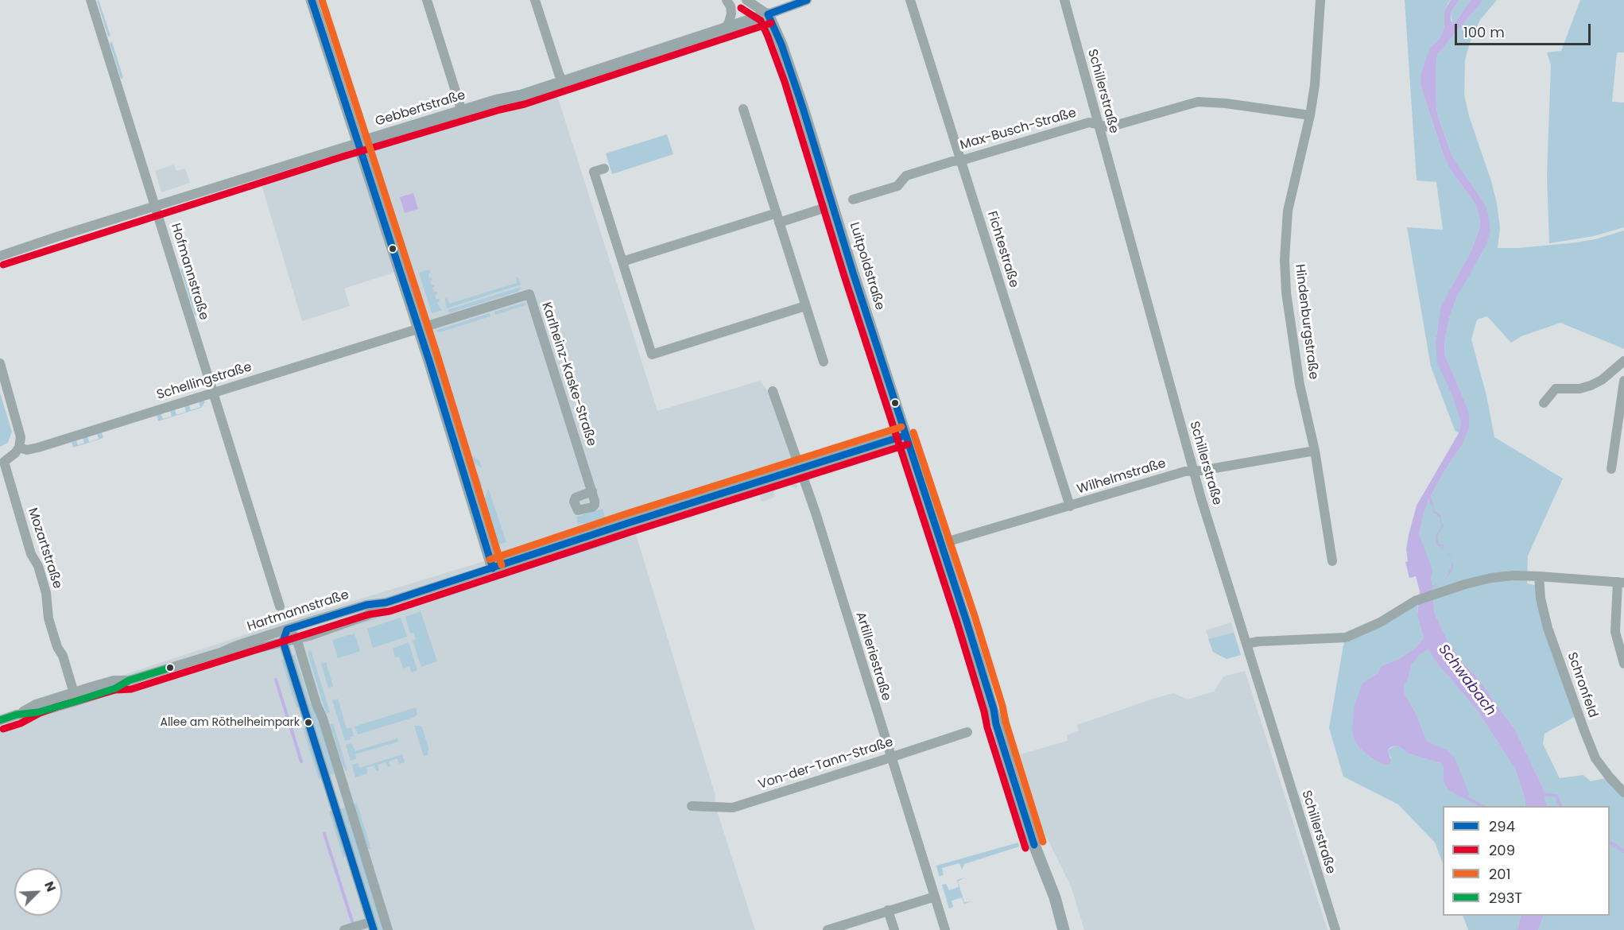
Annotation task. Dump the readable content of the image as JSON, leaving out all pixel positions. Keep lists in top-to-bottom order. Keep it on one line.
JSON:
{"streets":{"main road":["Gebbertstraße","Luitpoldstraße","Hartmannstraße"],"street":["Schillerstraße","Max-Busch-Straße","Fichtestraße","Hofmannstraße","Hindenburgstraße","Karlheinz-Kaske-Straße","Schellingstraße","Wilhelmstraße","Mozartstraße","Artilleriestraße","Schronfeld","Von-der-Tann-Straße"]},"crossings":[["Schillerstraße","Max-Busch-Straße"],["Schillerstraße","Wilhelmstraße"],["Gebbertstraße","Luitpoldstraße"],["Gebbertstraße","Hofmannstraße"],["Max-Busch-Straße","Fichtestraße"],["Max-Busch-Straße","Hindenburgstraße"],["Fichtestraße","Wilhelmstraße"],["Luitpoldstraße","Wilhelmstraße"],["Luitpoldstraße","Hartmannstraße"],["Hofmannstraße","Schellingstraße"],["Hindenburgstraße","Wilhelmstraße"],["Karlheinz-Kaske-Straße","Schellingstraße"],["Mozartstraße","Hartmannstraße"],["Hartmannstraße","Artilleriestraße"],["Artilleriestraße","Von-der-Tann-Straße"]],"water":["Schwabach"],"places":["Allee am Röthelheimpark"],"lines":["transit line 294","transit line 201","transit line 209","transit line 293T"],"legend":["294","209","201","293T"],"scale_bar":"100 m","north":"top right"}
